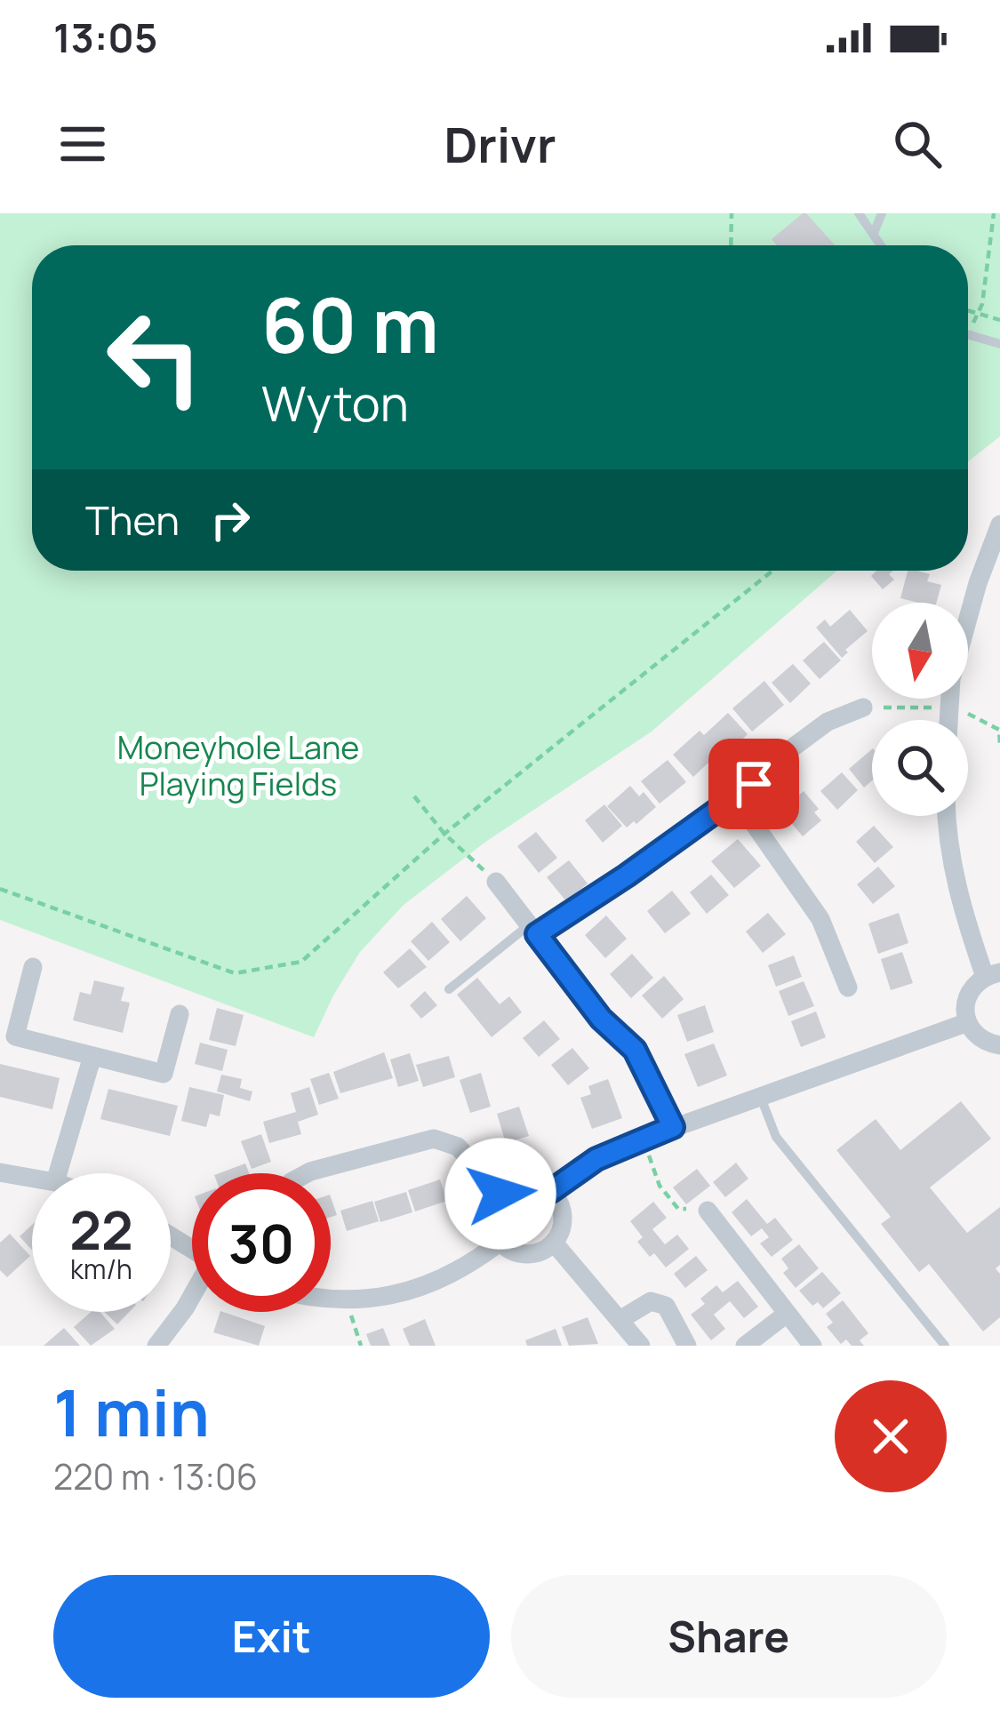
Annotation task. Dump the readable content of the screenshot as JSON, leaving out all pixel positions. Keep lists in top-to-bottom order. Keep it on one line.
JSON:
{"parks":["Moneyhole Lane Playing Fields"],"north":"bottom","page":{"status":"13:05","header":"Drivr","turn":["60 m","Wyton"],"then":"Then","speed":"22 km/h","limit":"30","heading":["1 min","220 m · 13:06"],"buttons":["Exit","Share"]}}
